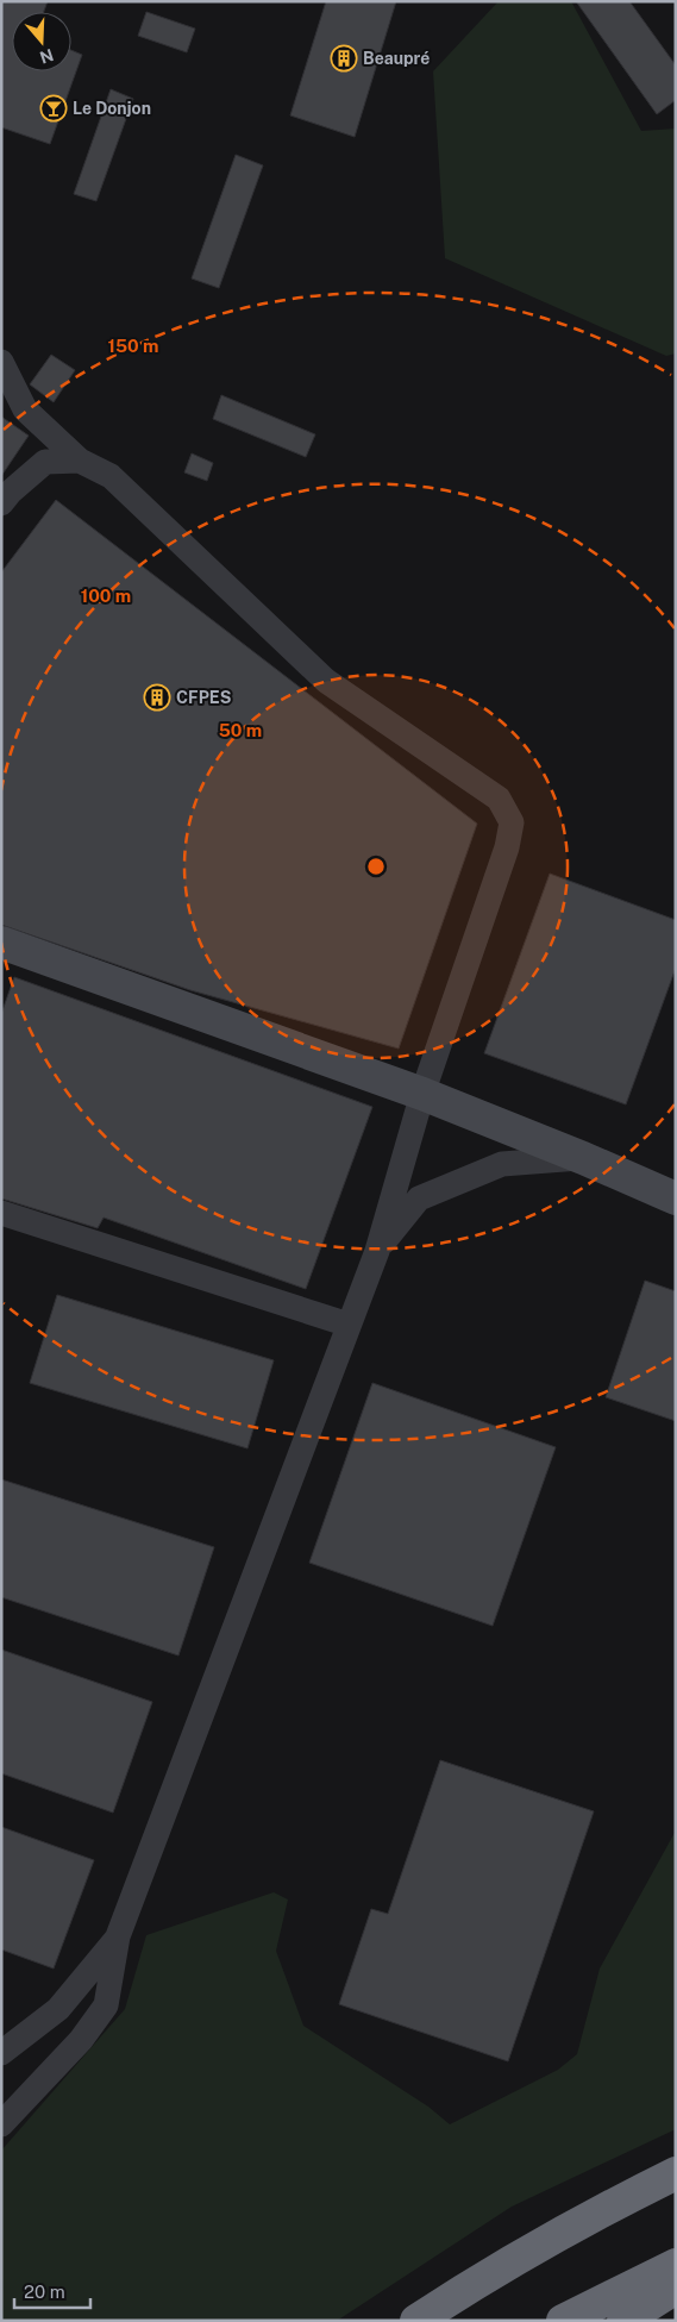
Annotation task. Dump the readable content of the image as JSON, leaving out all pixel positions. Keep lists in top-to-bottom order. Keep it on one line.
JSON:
{"places":{"building":["Beaupré","CFPES"],"bar":["Le Donjon"]},"scale_bar":"20 m","north":"bottom","rings":["150 m","100 m","50 m"]}
